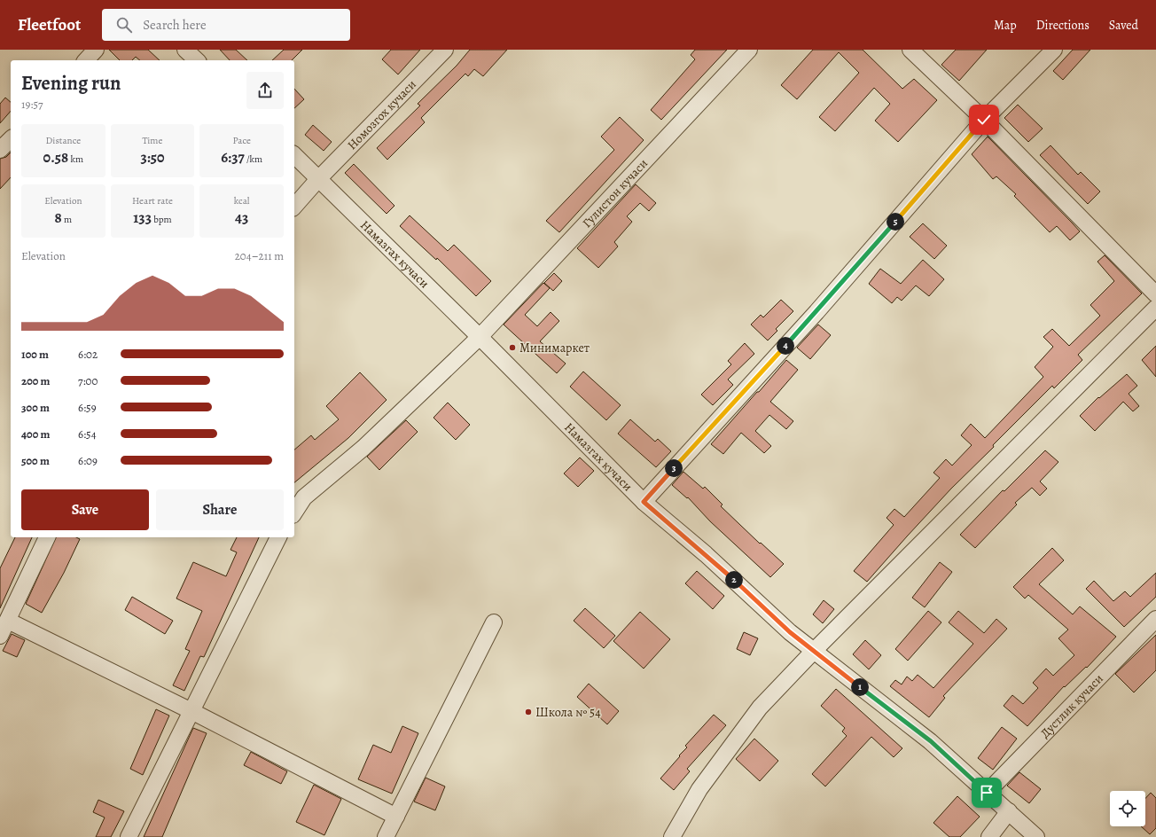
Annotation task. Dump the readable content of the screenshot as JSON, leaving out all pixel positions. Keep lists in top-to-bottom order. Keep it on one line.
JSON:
{"streets":{"street":["Номозгох кучаси","Гулистон кучаси","Намазгах кучаси","Дустлик кучаси"]},"crossings":[["Номозгох кучаси","Намазгах кучаси"],["Гулистон кучаси","Намазгах кучаси"],["Намазгах кучаси","Дустлик кучаси"]],"places":["Минимаркет","Школа № 54"],"page":{"header":"Fleetfoot","search":"Search here","nav":["Map","Directions","Saved"],"heading":["Evening run","19:57"],"stats":[["Distance","0.58 km"],["Time","3:50"],["Pace","6:37 /km"],["Elevation","8 m"],["Heart rate","133 bpm"],["kcal","43"]],"pins":["5","4","3","2","1"],"chart":["Elevation","204–211 m"],"list":[{"name":"100 m","note":"6:02"},{"name":"200 m","note":"7:00"},{"name":"300 m","note":"6:59"},{"name":"400 m","note":"6:54"},{"name":"500 m","note":"6:09"}],"buttons":["Save","Share"]}}
